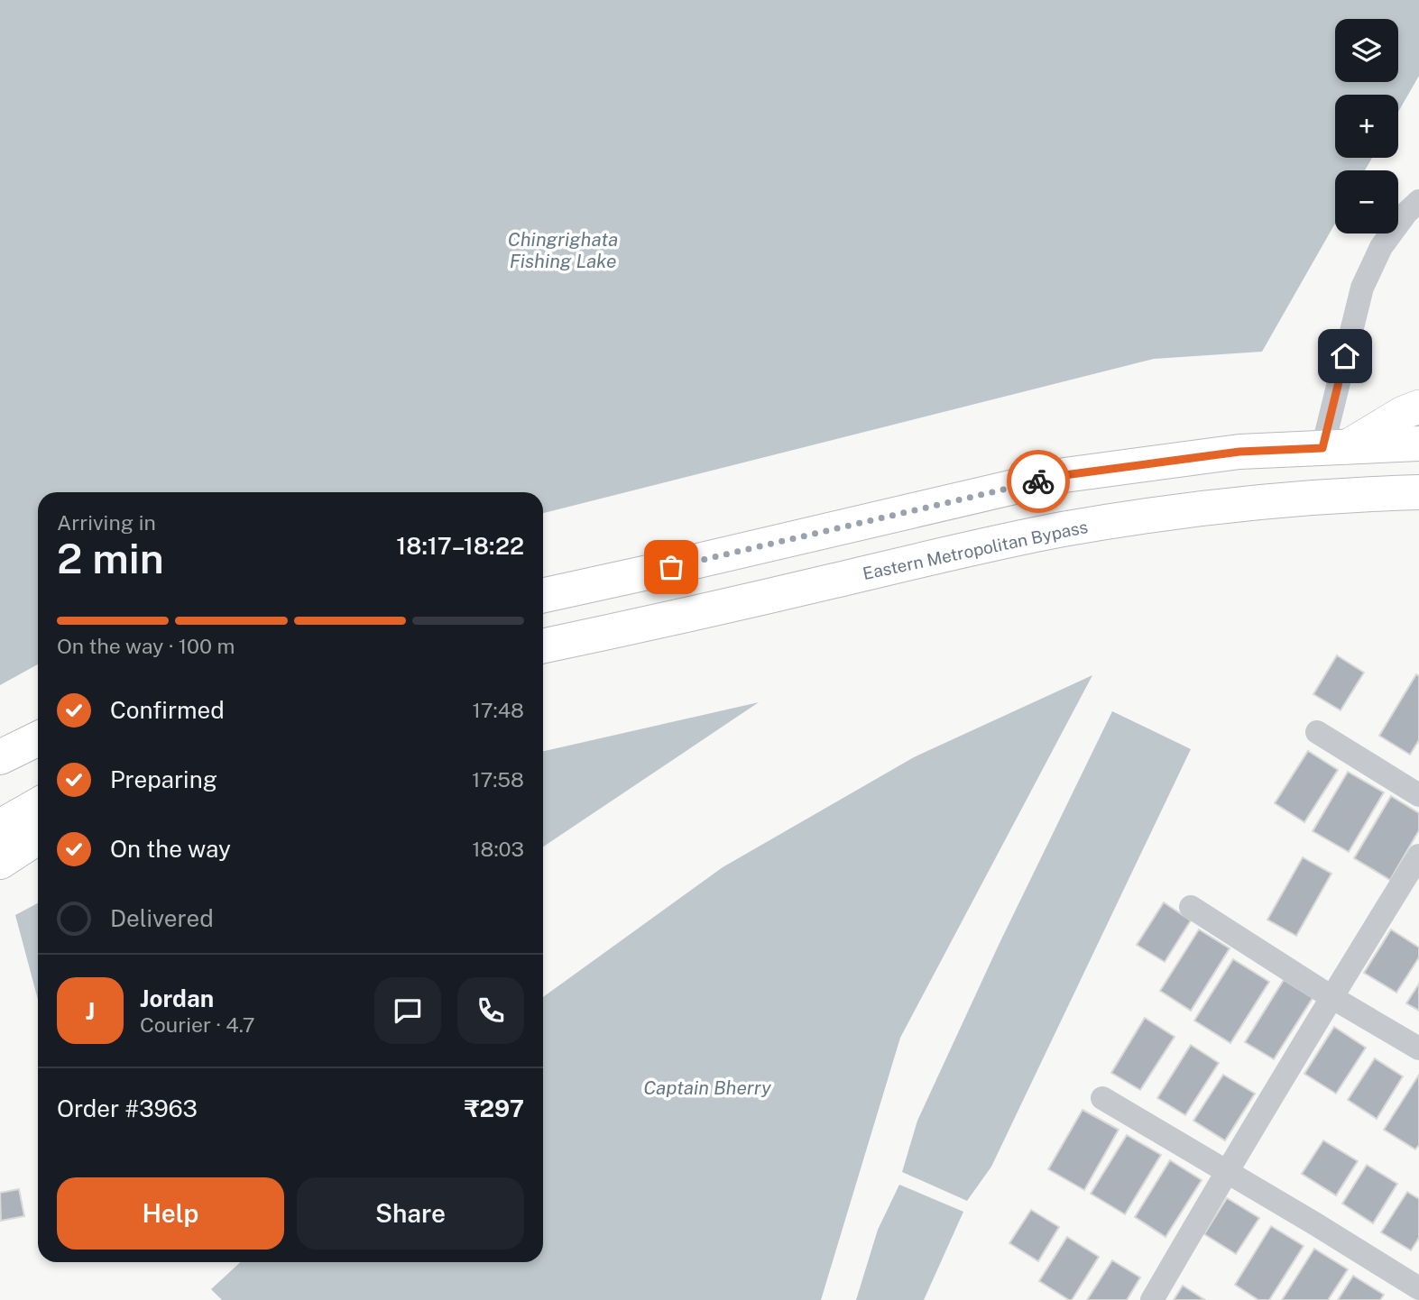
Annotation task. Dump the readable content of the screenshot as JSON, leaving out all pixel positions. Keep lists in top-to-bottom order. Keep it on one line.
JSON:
{"streets":{"main road":["Eastern Metropolitan Bypass"]},"water":["Chingrighata Fishing Lake","Captain Bherry"],"page":{"map_buttons":["+","−"],"heading":["2 min","Arriving in","18:17–18:22"],"panel":["Jordan","Courier · 4.7","Order #3963","₹297"],"bar":"On the way · 100 m","list":[["Confirmed","17:48"],["Preparing","17:58"],["On the way","18:03"],"Delivered"],"round":"J","buttons":["Help","Share"]}}
